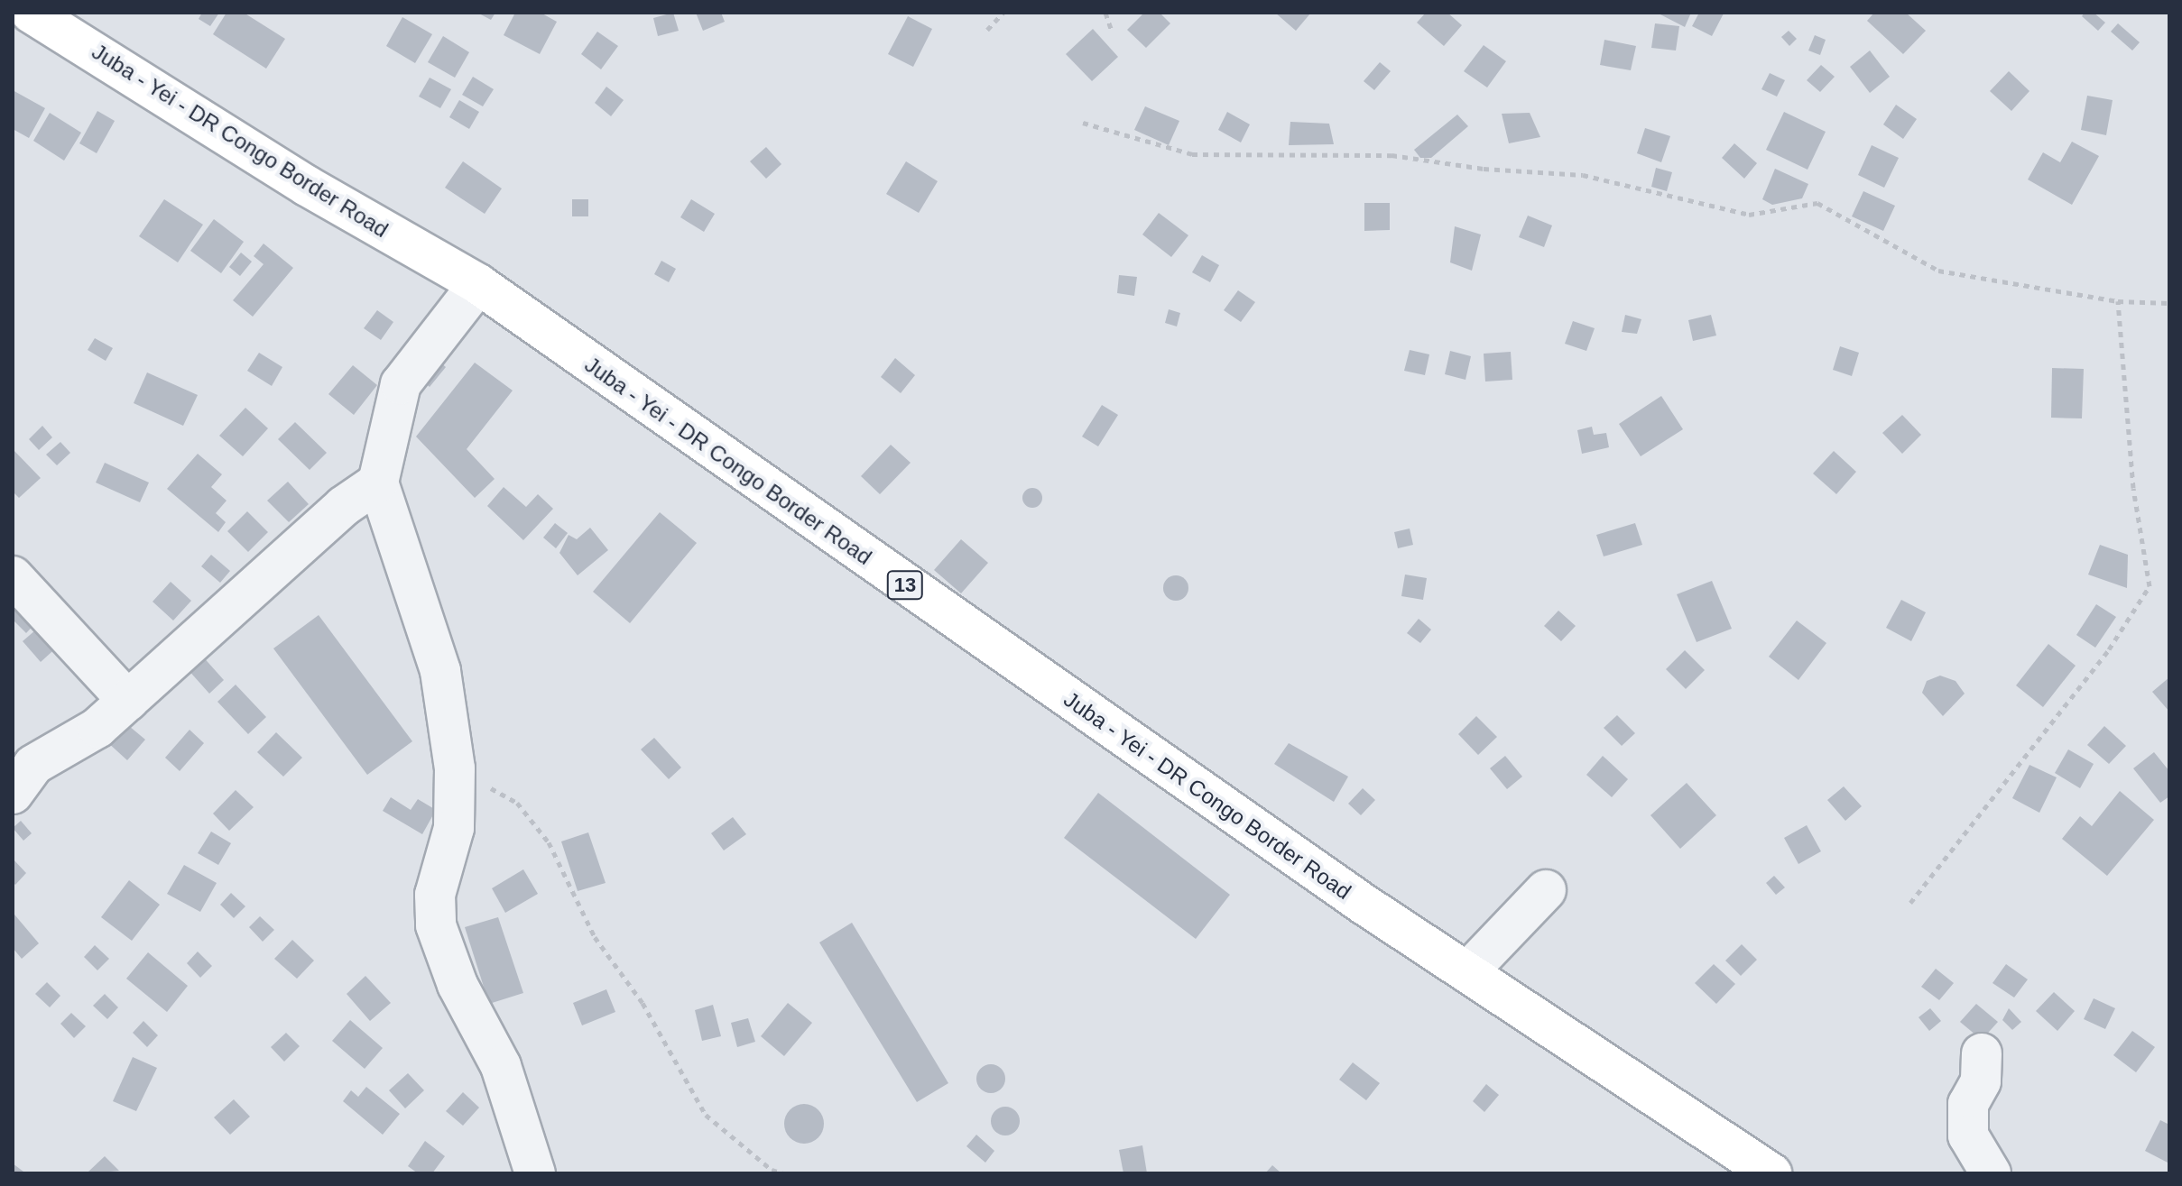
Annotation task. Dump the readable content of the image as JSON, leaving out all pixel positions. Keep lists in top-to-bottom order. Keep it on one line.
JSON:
{"streets":{"main road":["Juba - Yei - DR Congo Border Road","13"]}}
